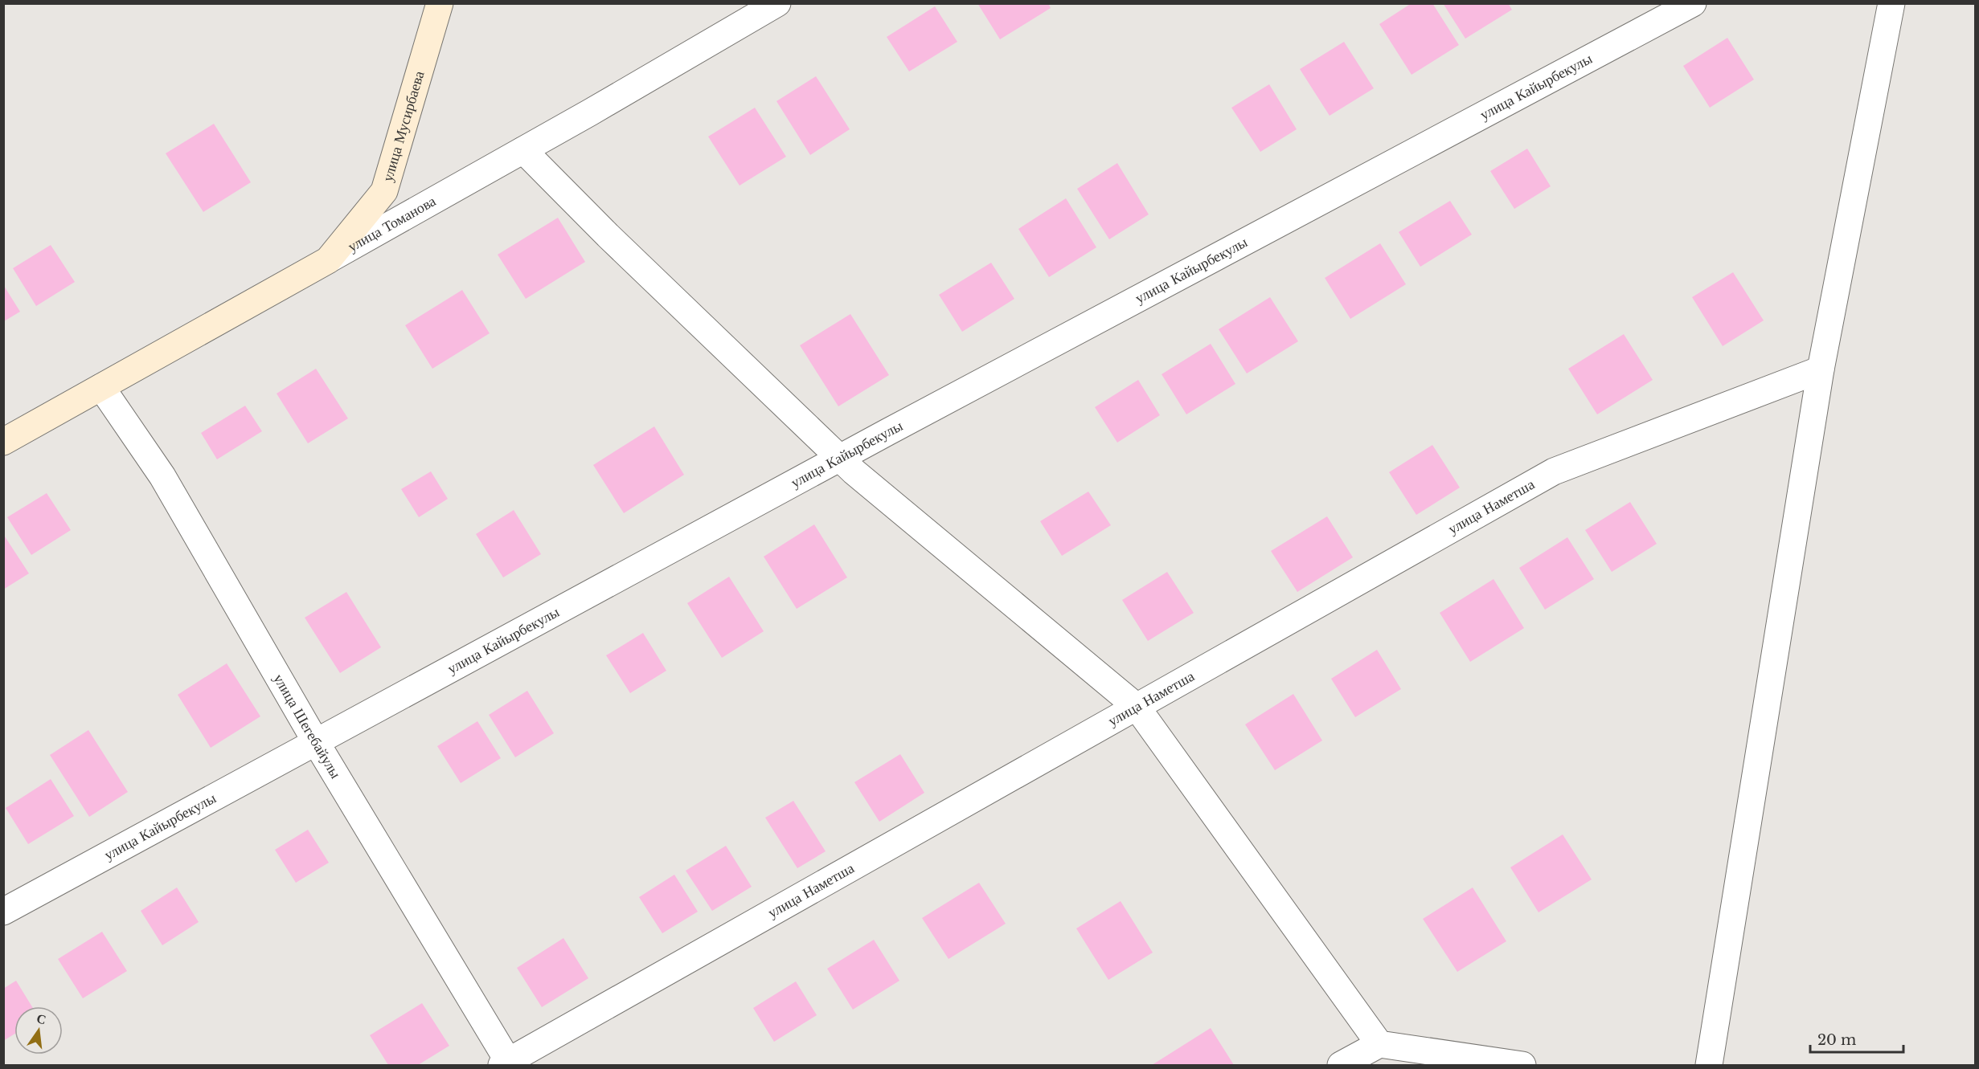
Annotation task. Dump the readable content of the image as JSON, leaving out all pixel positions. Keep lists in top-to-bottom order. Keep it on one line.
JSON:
{"streets":{"street":["улица Кайырбекулы","улица Мусирбаева","улица Томанова","улица Наметша","улица Шегебайулы"]},"crossings":[["улица Кайырбекулы","улица Шегебайулы"],["улица Мусирбаева","улица Томанова"],["улица Томанова","улица Шегебайулы"],["улица Наметша","улица Шегебайулы"]],"scale_bar":"20 m","north":"top"}
